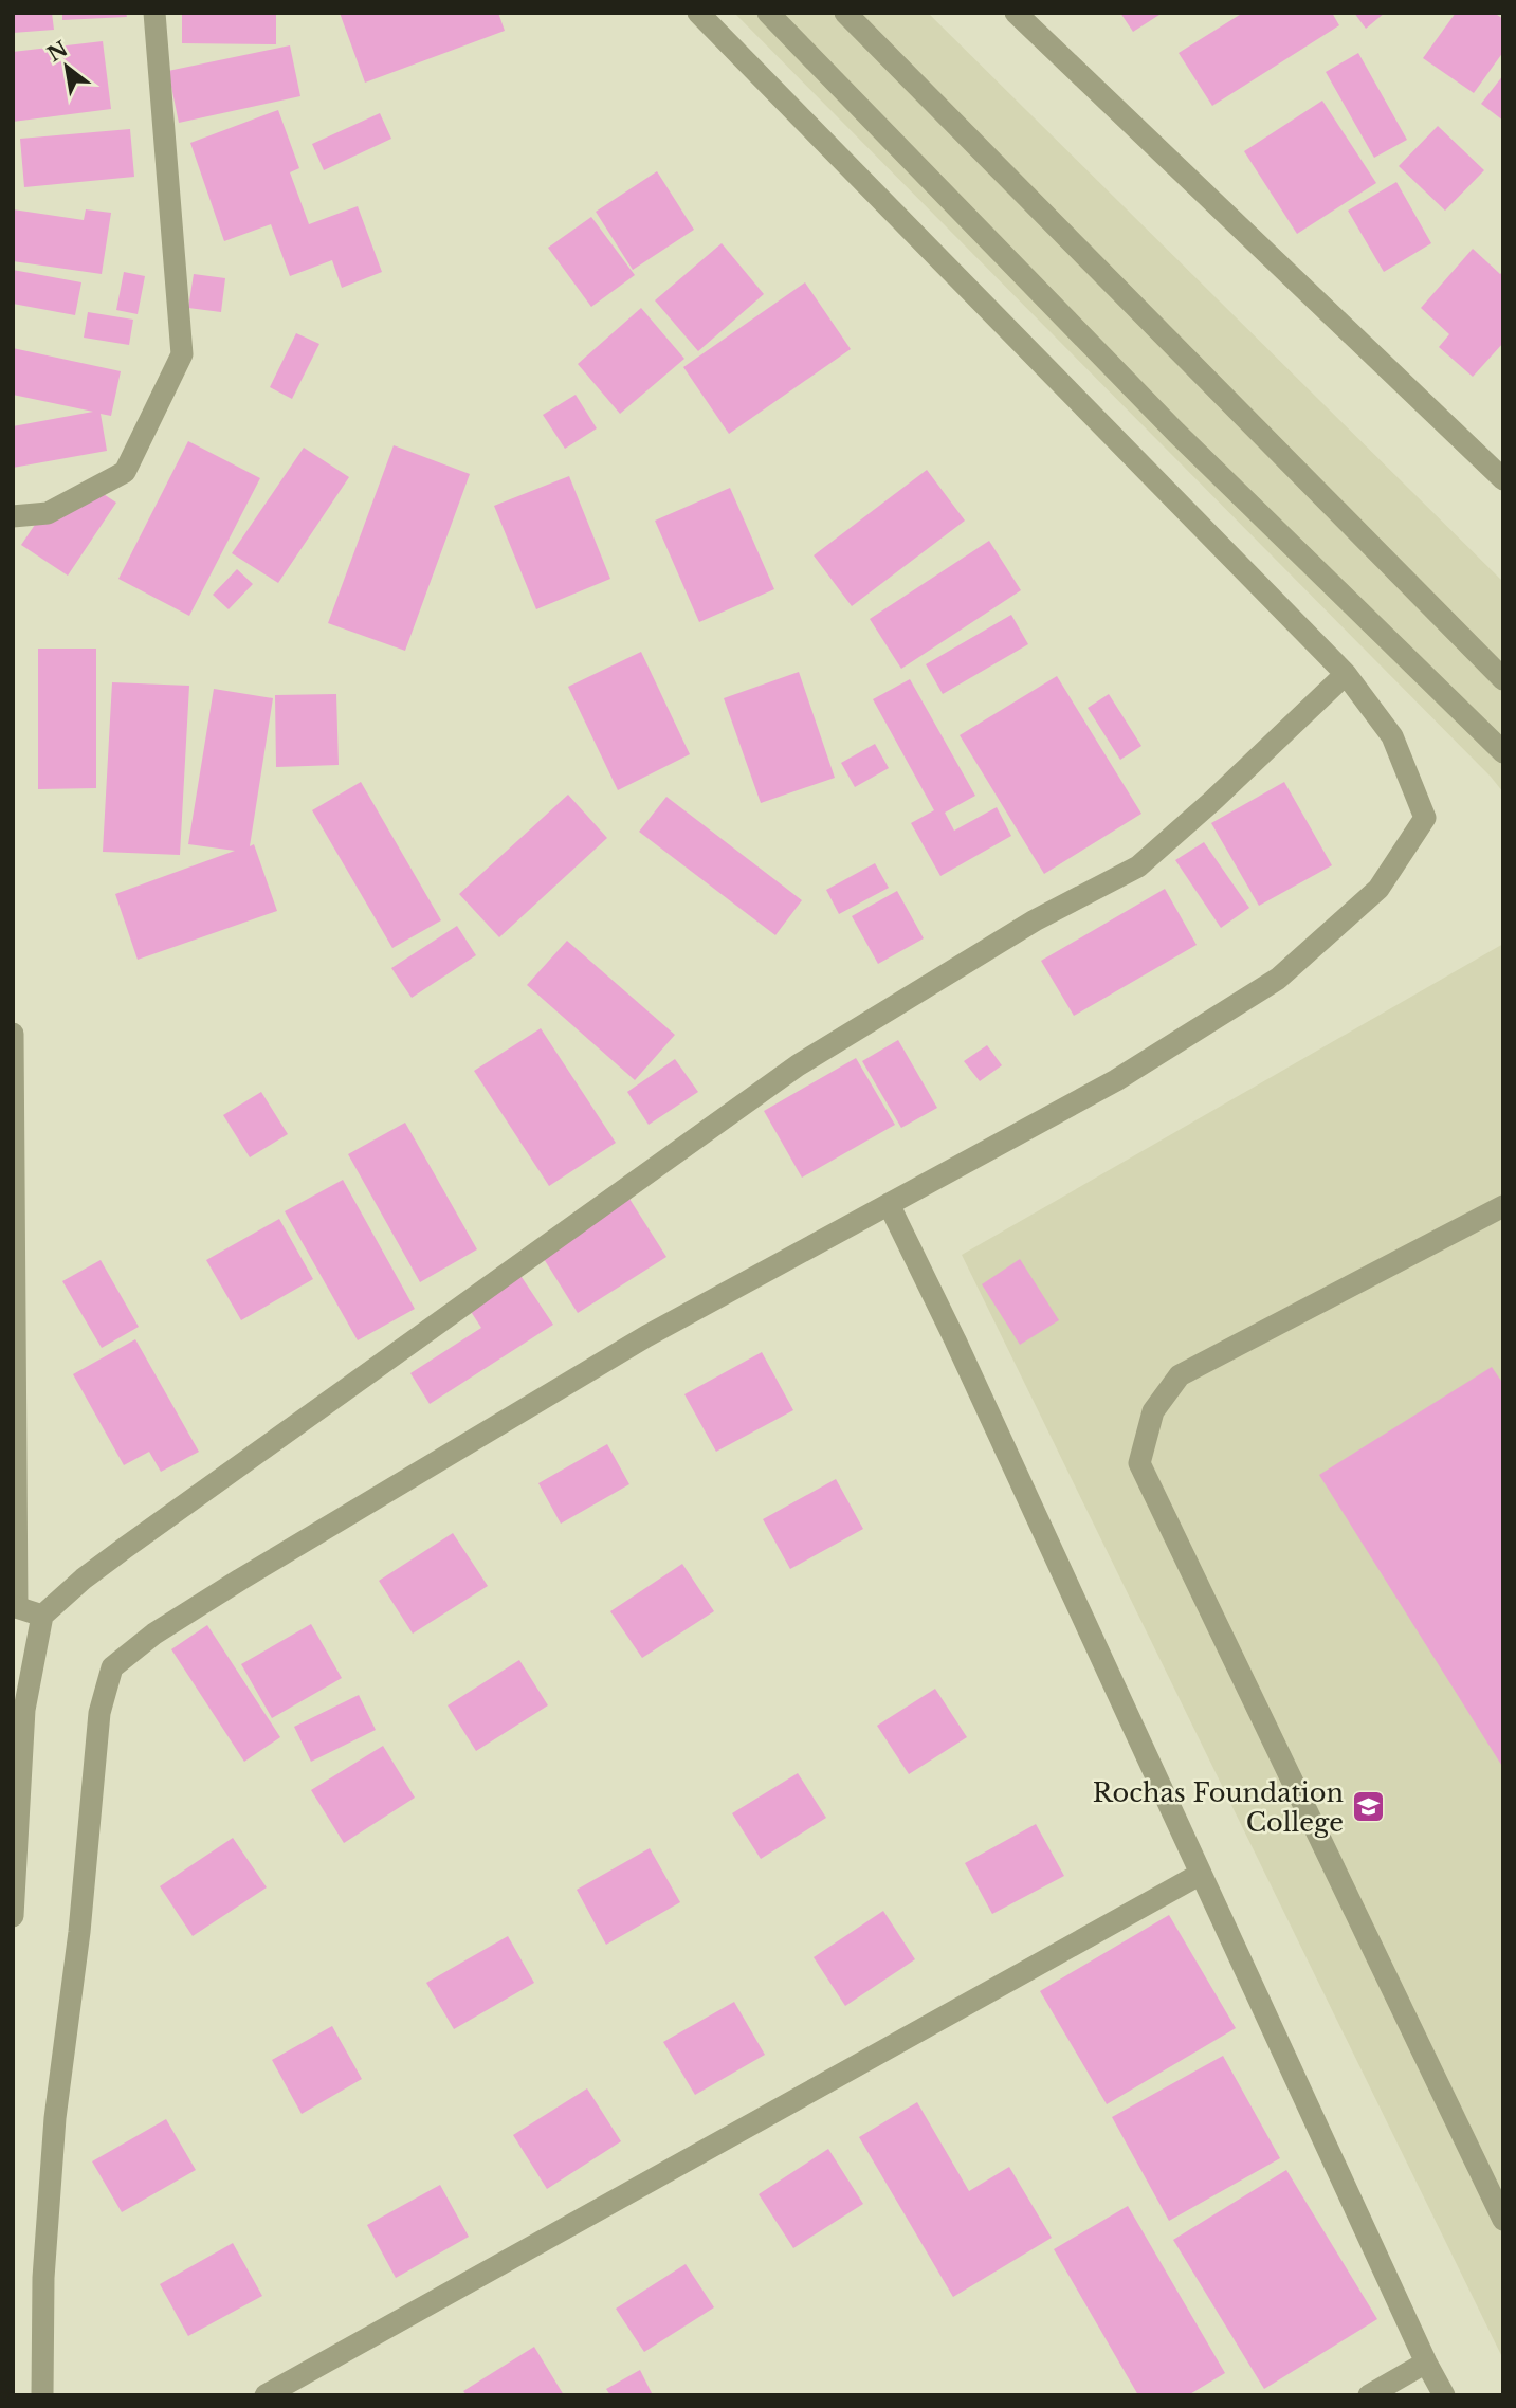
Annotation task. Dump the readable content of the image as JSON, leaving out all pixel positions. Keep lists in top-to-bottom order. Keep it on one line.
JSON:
{"places":{"school or university":["Rochas Foundation College"]},"north":"top left"}
